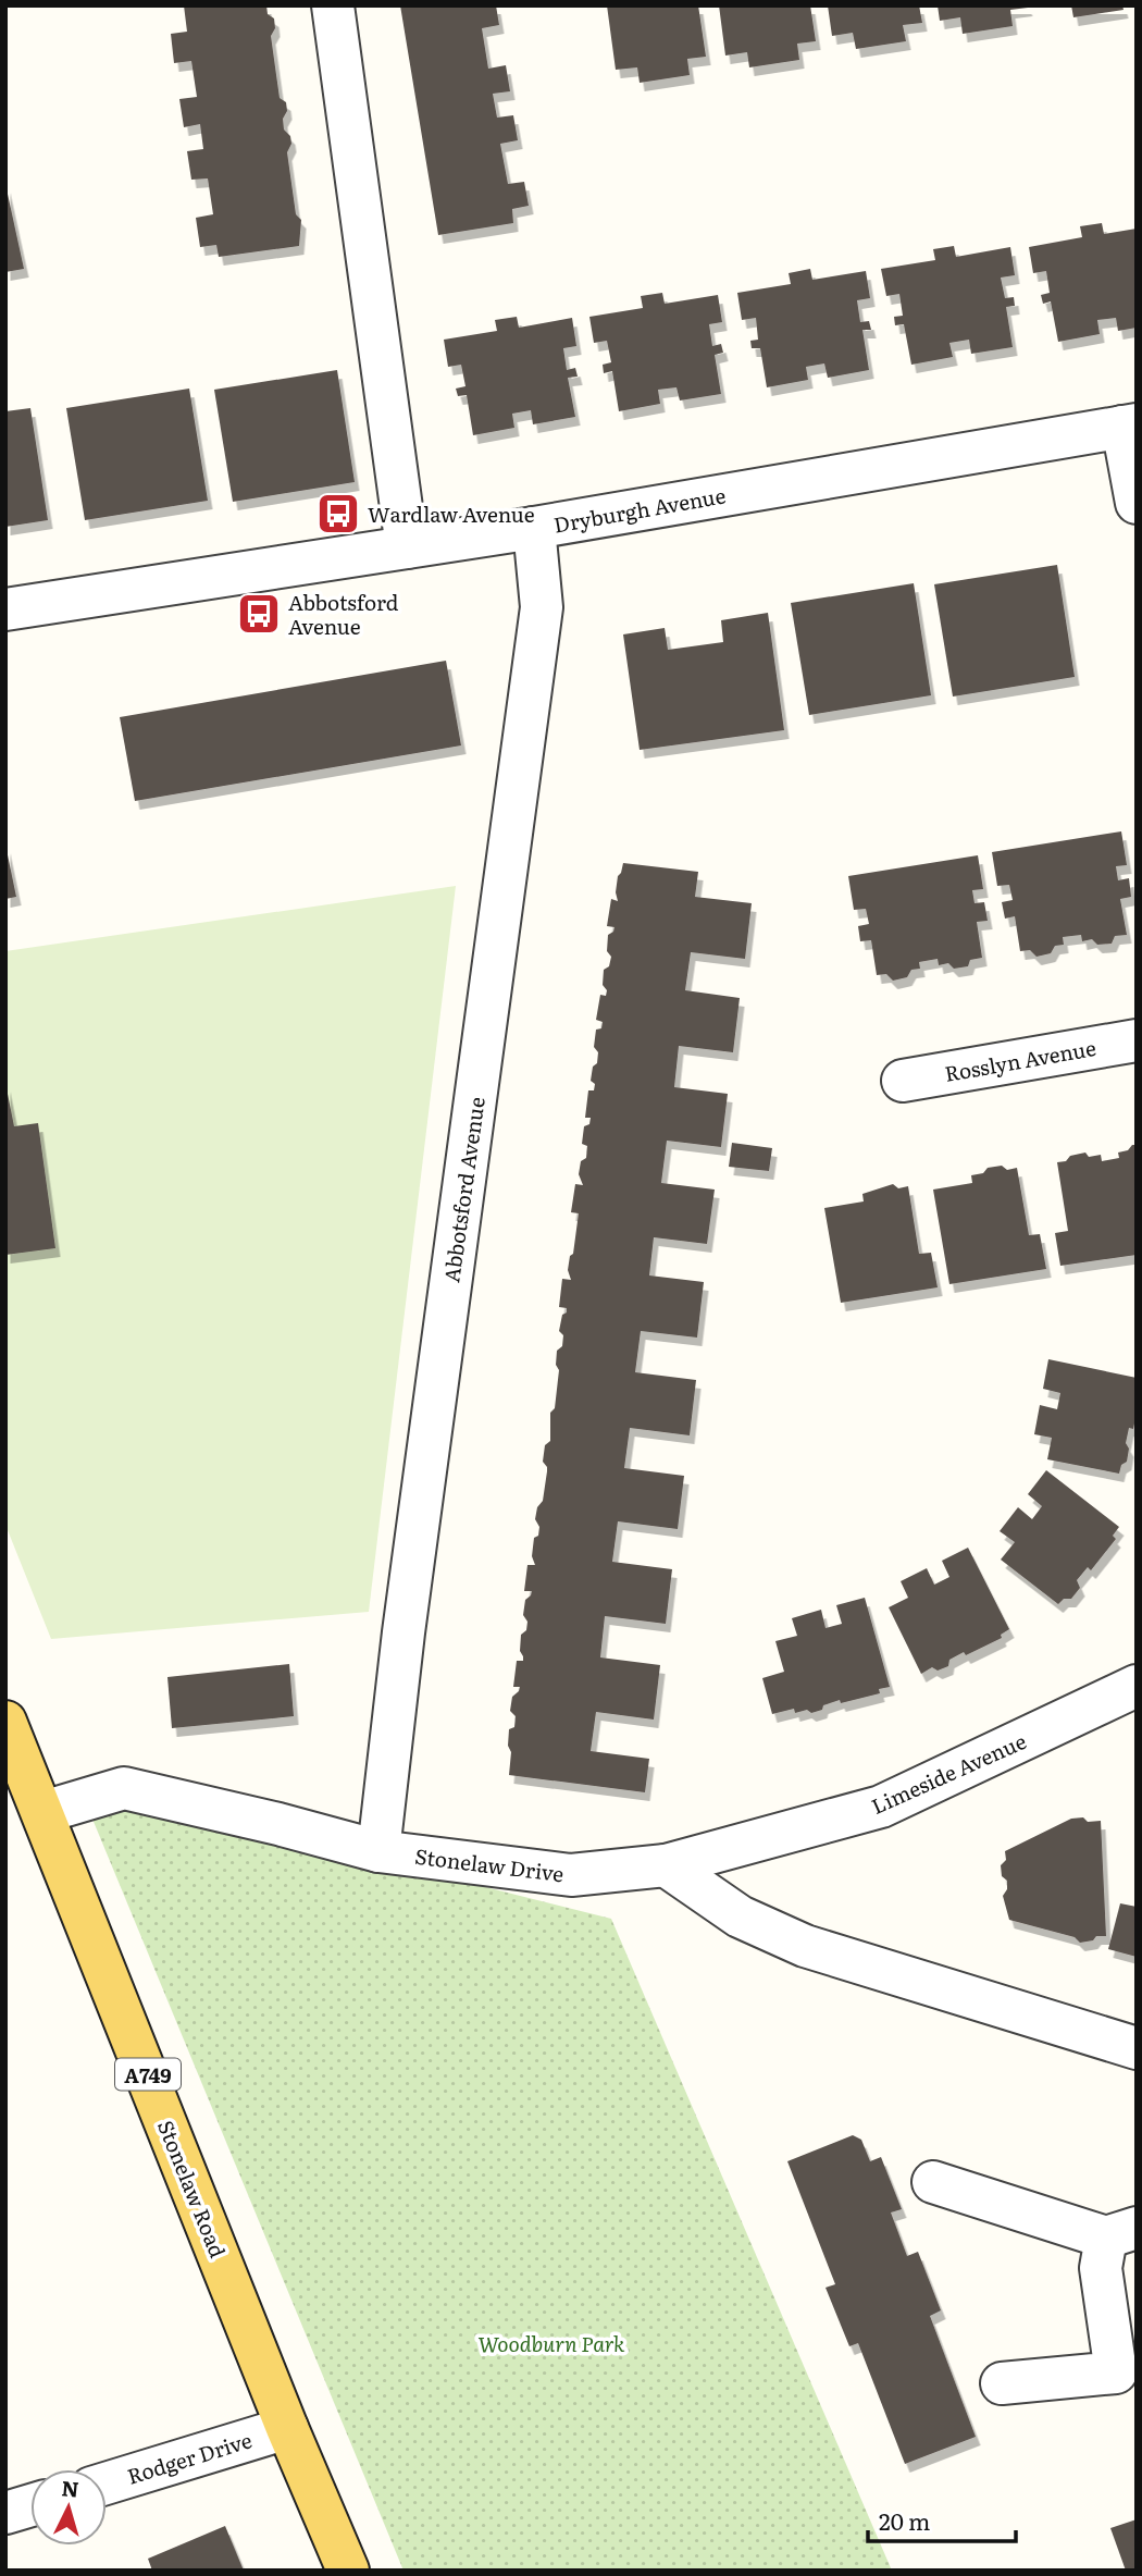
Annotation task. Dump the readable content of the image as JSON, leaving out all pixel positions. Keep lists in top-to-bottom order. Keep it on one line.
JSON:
{"streets":{"main road":["A749","Stonelaw Road"],"street":["Dryburgh Avenue","Rosslyn Avenue","Abbotsford Avenue","Limeside Avenue","Stonelaw Drive","Rodger Drive"]},"crossings":[["Dryburgh Avenue","Abbotsford Avenue"],["Abbotsford Avenue","Stonelaw Drive"],["Limeside Avenue","Stonelaw Drive"],["Stonelaw Drive","Stonelaw Road"],["Stonelaw Road","Rodger Drive"]],"parks":["Woodburn Park"],"places":{"bus stop":["Wardlaw Avenue","Abbotsford Avenue"]},"scale_bar":"20 m","north":"top"}
